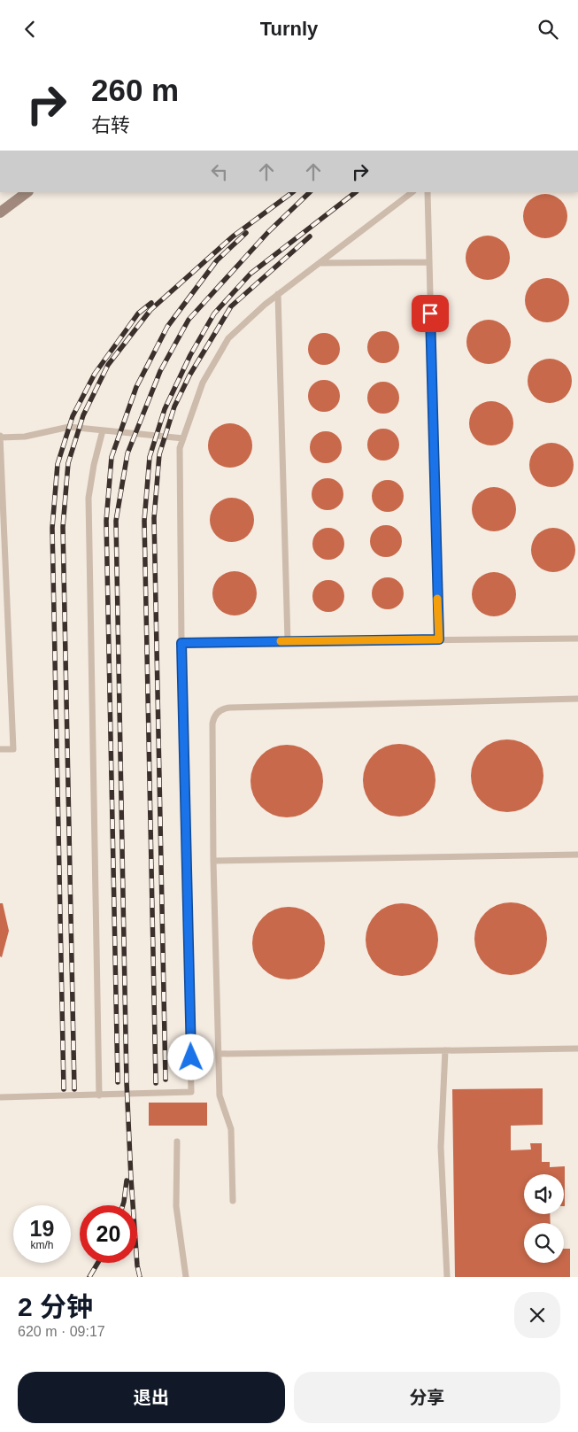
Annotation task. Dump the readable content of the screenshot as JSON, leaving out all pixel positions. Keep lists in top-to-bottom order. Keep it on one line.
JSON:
{"page":{"header":"Turnly","turn":["260 m","右转"],"speed":"19 km/h","limit":"20","heading":["2 分钟","620 m · 09:17"],"buttons":["退出","分享"]}}
